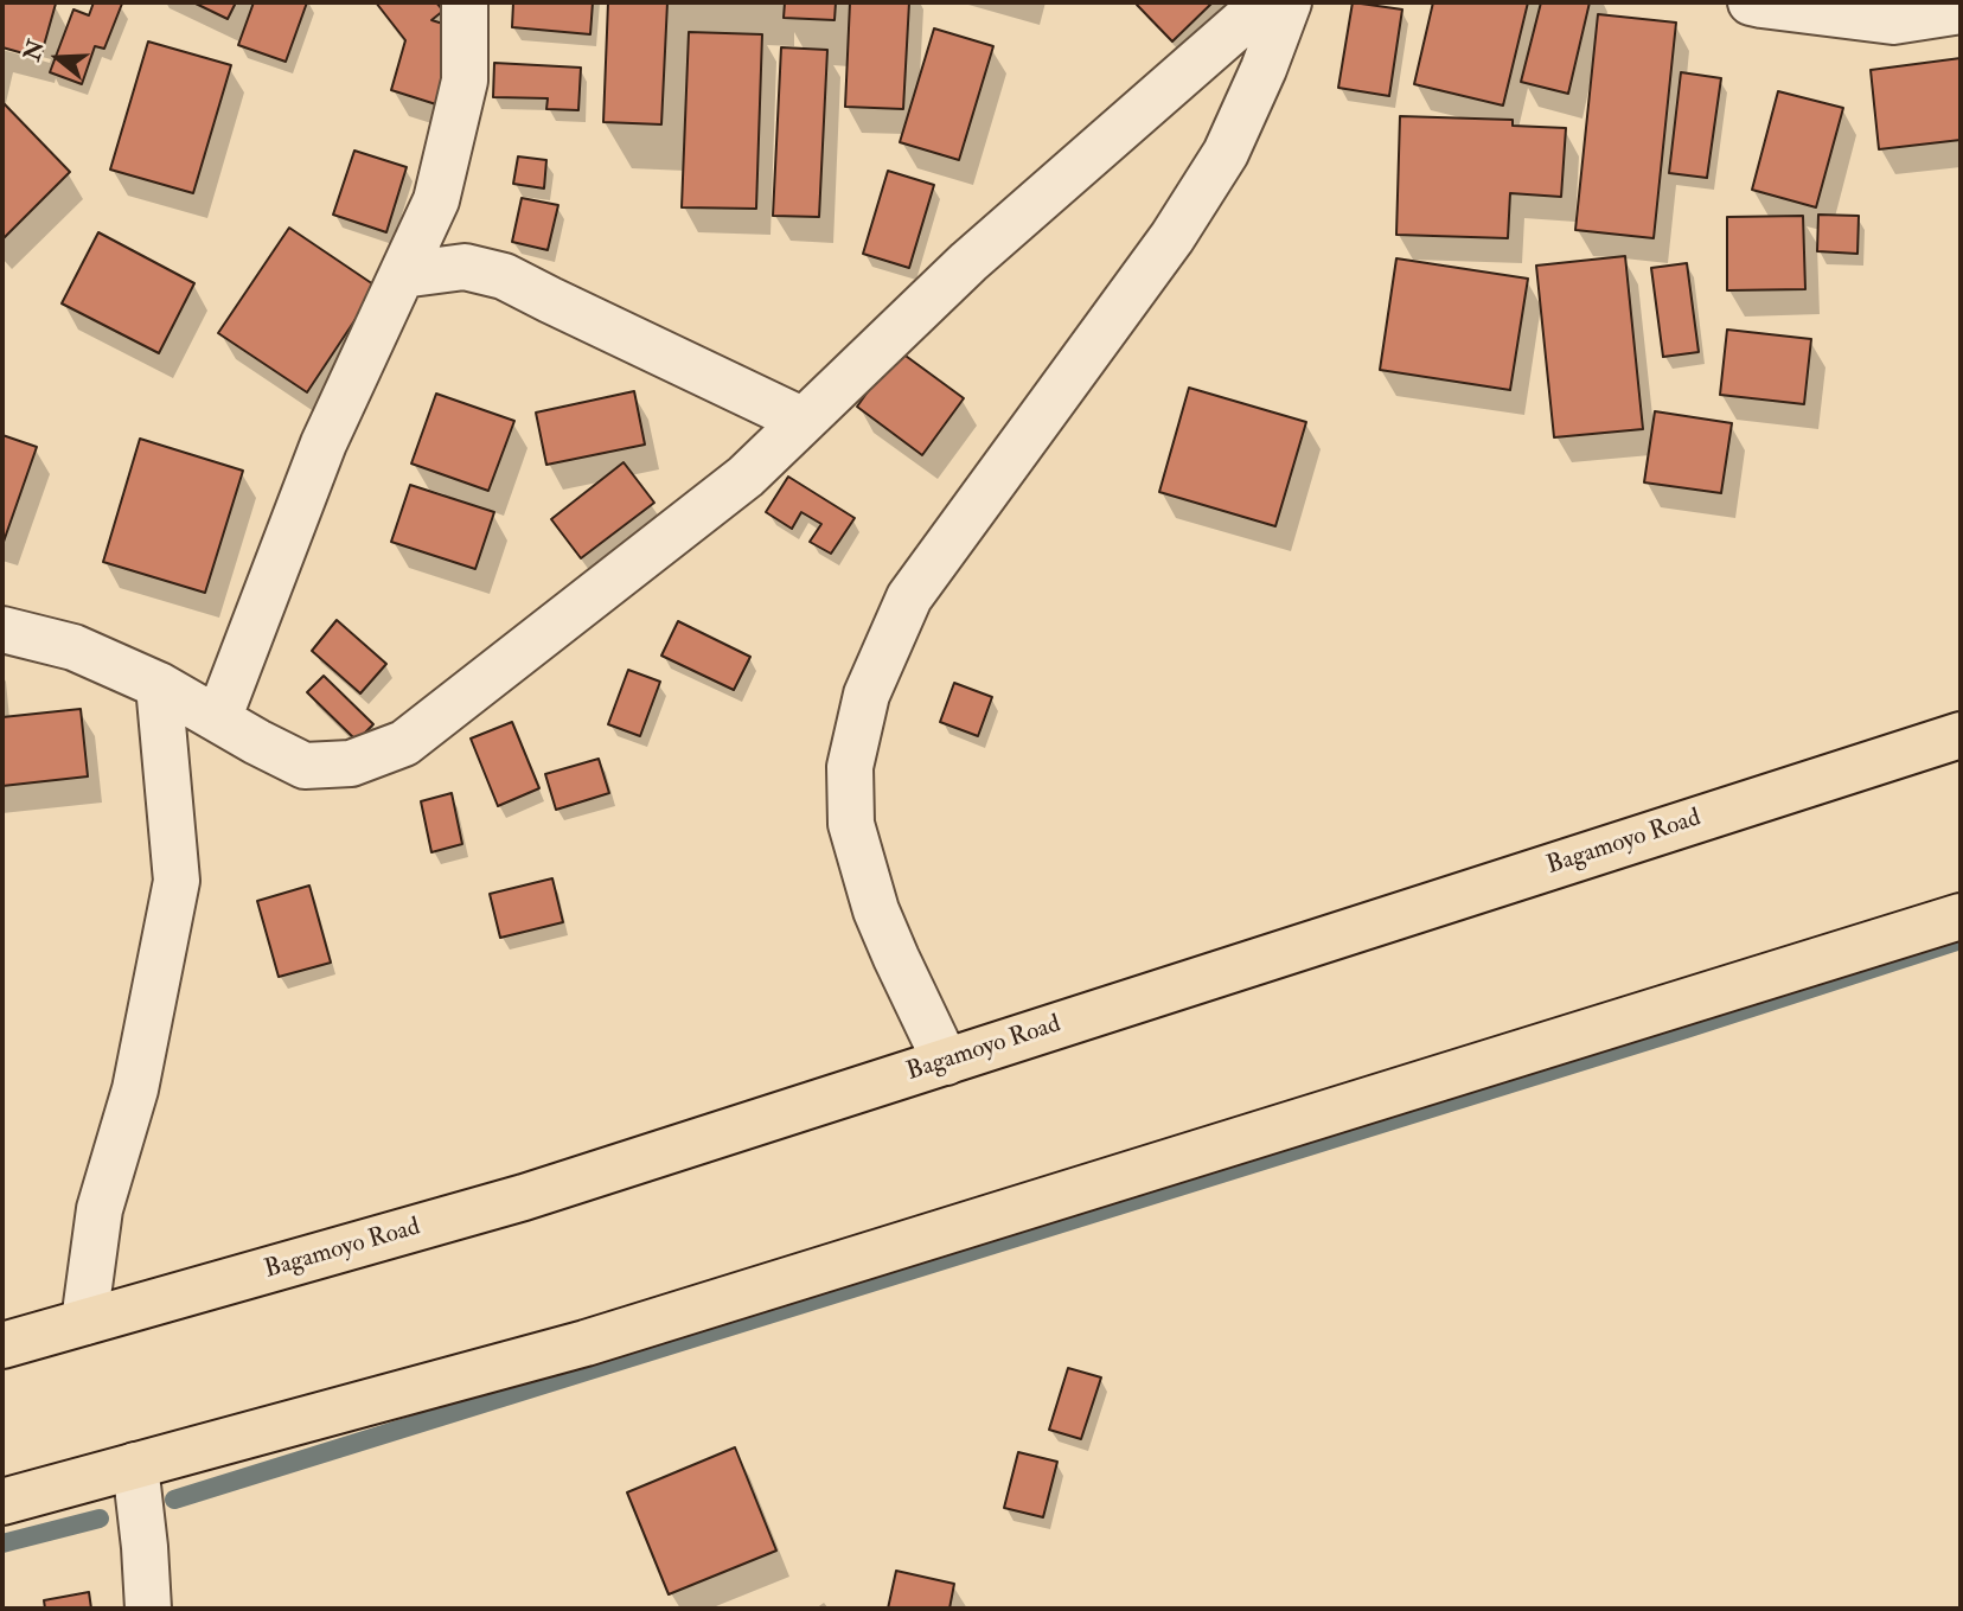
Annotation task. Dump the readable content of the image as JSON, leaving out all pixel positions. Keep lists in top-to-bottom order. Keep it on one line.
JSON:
{"streets":{"highway":["Bagamoyo Road"]},"north":"left"}
